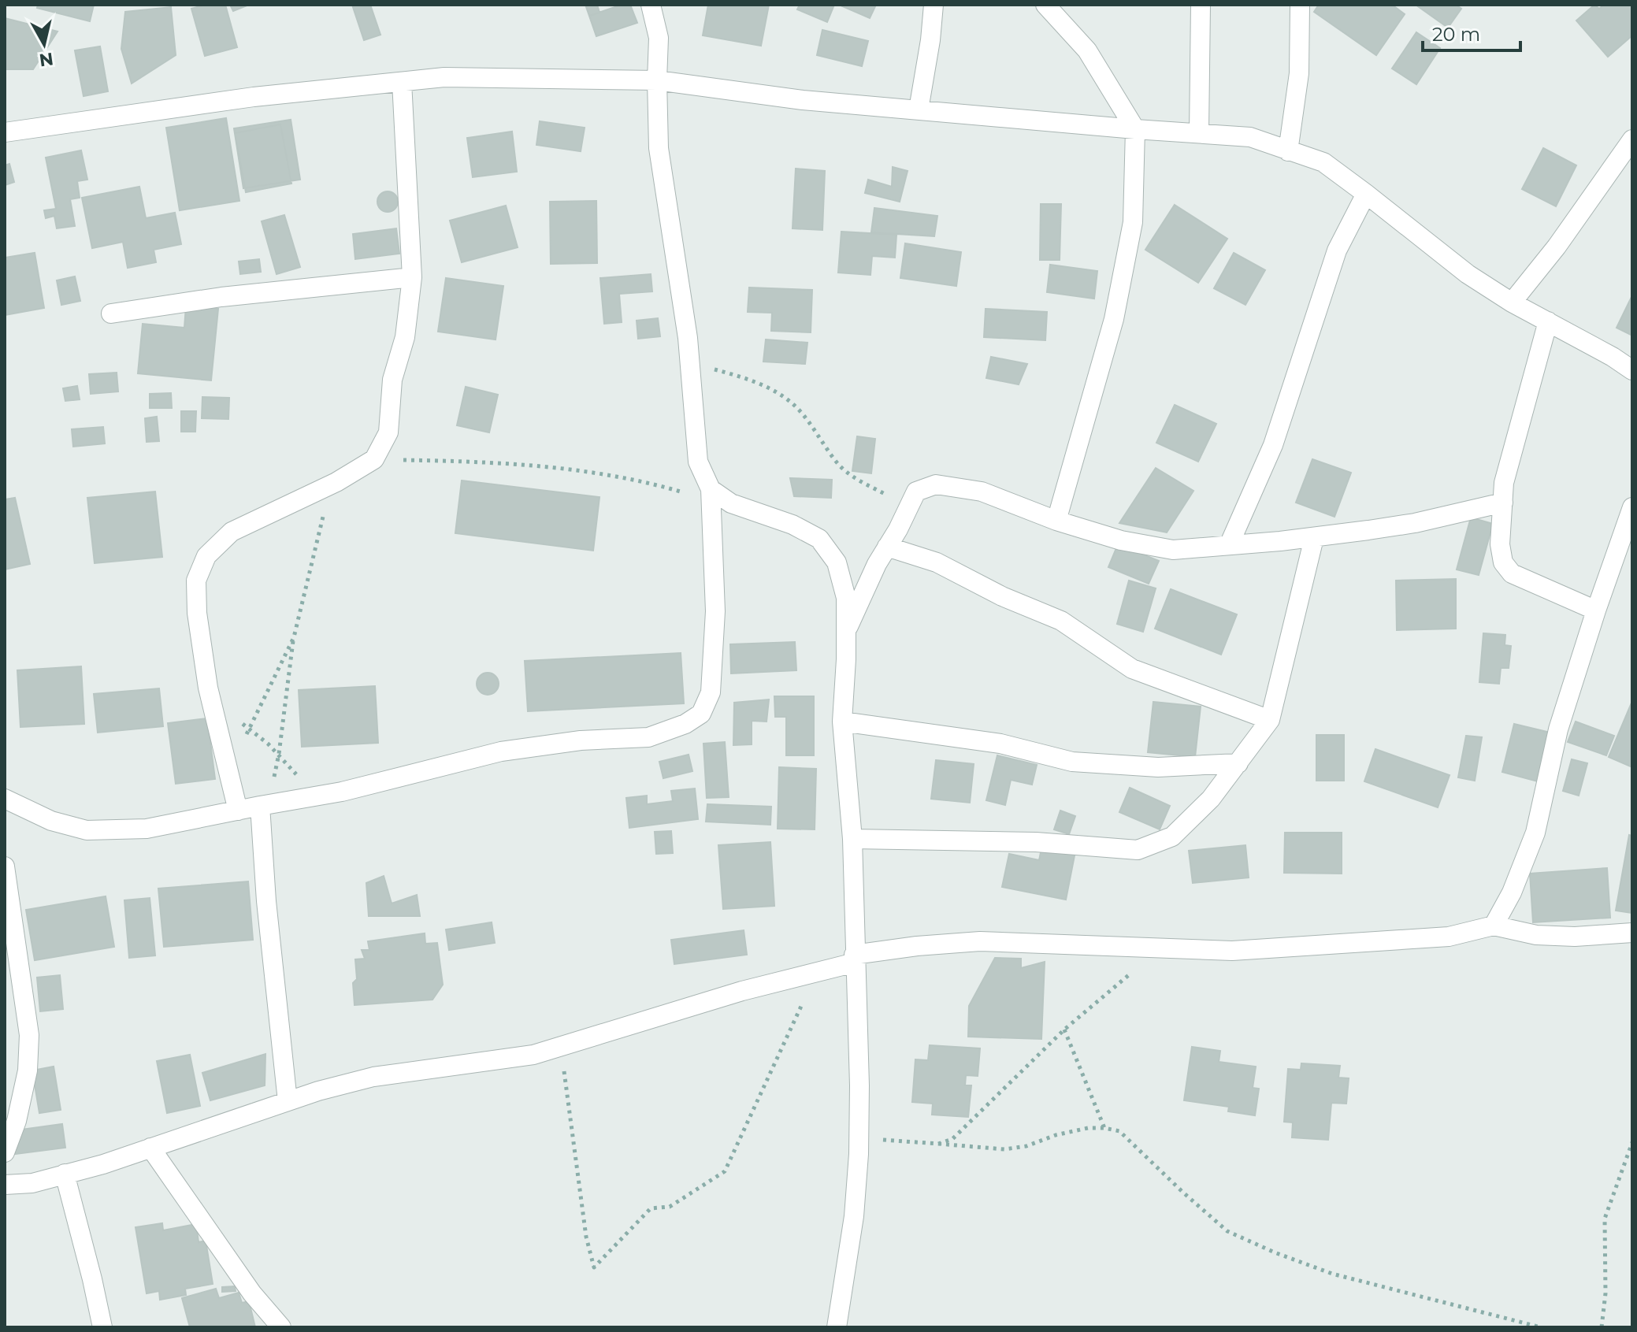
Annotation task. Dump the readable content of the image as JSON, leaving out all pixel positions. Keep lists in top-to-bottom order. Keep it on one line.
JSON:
{"scale_bar":"20 m","north":"bottom"}
